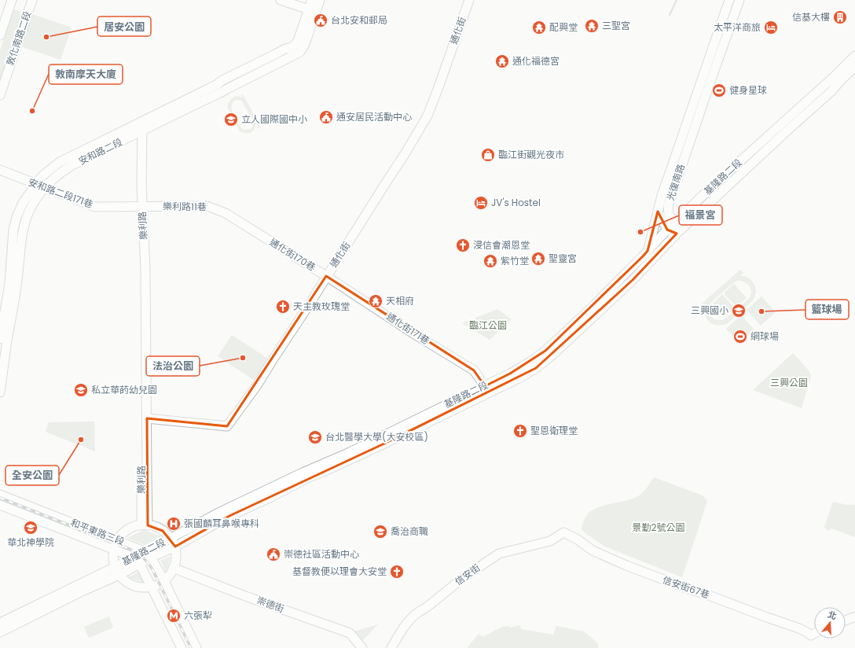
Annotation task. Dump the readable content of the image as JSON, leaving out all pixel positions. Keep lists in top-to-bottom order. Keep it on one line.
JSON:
{"streets":{"street":["通化街","敦化南路二段","安和路二段","基隆路二段","光復南路","安和路二段171巷","樂利路11巷","樂利路","通化街170巷","通化街171巷","和平東路三段","信安街","信安街67巷","崇德街"]},"crossings":[["通化街","樂利路"],["通化街","通化街170巷"],["通化街","通化街171巷"],["安和路二段","安和路二段171巷"],["基隆路二段","光復南路"],["基隆路二段","通化街171巷"],["基隆路二段","和平東路三段"],["安和路二段171巷","樂利路11巷"],["安和路二段171巷","樂利路"],["樂利路11巷","樂利路"],["樂利路11巷","通化街170巷"],["通化街170巷","通化街171巷"],["信安街","信安街67巷"]],"parks":["臨江公園","三興公園","景勤2號公園"],"places":{"building":["信基大樓"],"public building":["台北安和郵局","通安居民活動中心","崇德社區活動中心"],"temple":["三聖宮","配興堂","通化福德宮","聖靈宮","紫竹堂","天相府"],"hotel":["太平洋商旅","JV's Hostel"],"other":["居安公園","敦南摩天大廈","福景宮","籃球場","法治公園","全安公園"],"sports":["健身星球","網球場"],"school or university":["立人國際國中小","三興國小","私立華菂幼兒園","台北醫學大學(大安校區)","華北神學院","喬治商職"],"shop":["臨江街觀光夜市"],"church":["浸信會潮恩堂","天主教玫瑰堂","聖恩衛理堂","基督教便以理會大安堂"],"hospital":["張國麟耳鼻喉專科"],"metro station":["六張犁"]},"north":"top"}
